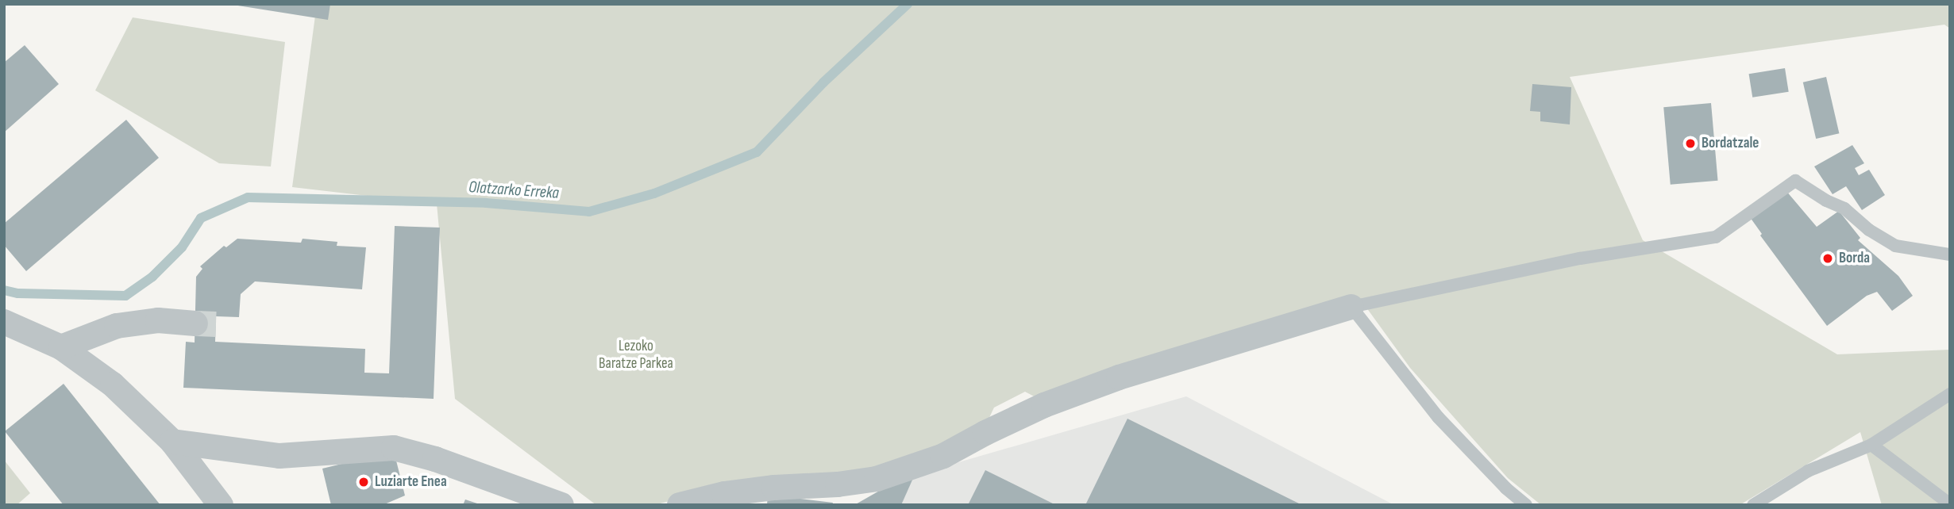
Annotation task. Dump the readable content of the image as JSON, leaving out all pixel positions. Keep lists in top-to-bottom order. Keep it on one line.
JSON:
{"water":["Olatzarko Erreka"],"parks":["Lezoko Baratze Parkea"],"places":["Bordatzale","Borda","Luziarte Enea"]}
